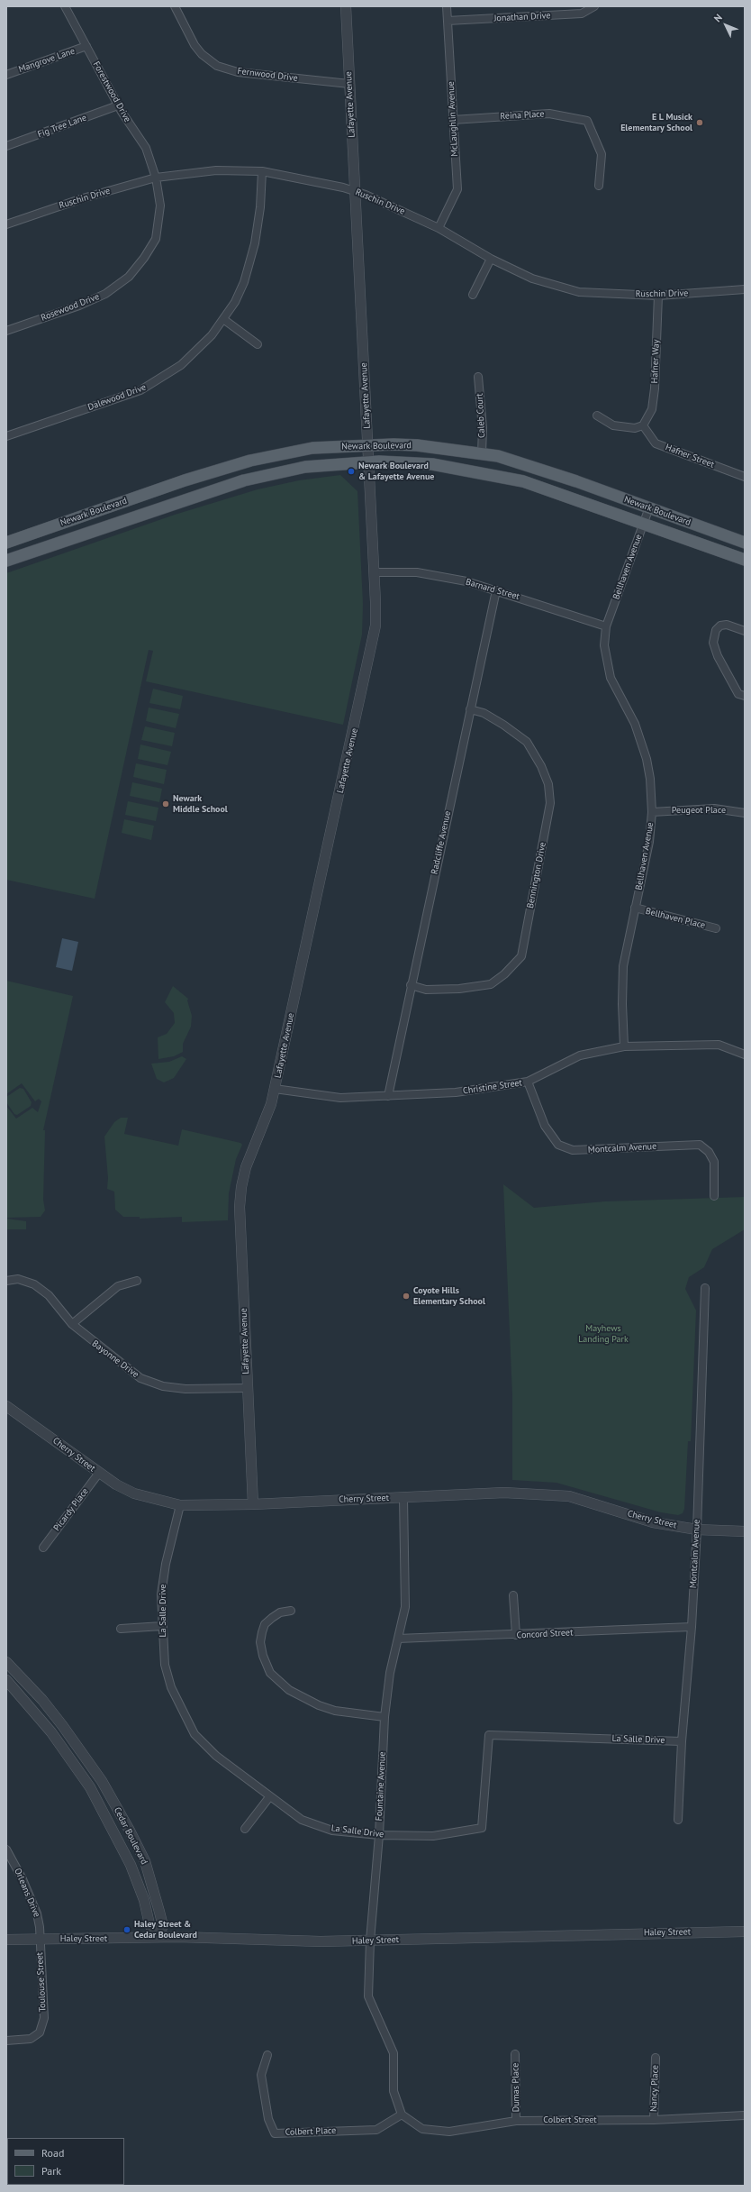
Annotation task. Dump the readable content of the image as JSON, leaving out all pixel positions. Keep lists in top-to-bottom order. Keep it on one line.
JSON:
{"streets":{"main road":["Newark Boulevard"],"street":["Jonathan Drive","Mangrove Lane","Fernwood Drive","Forestwood Drive","Lafayette Avenue","Reina Place","McLaughlin Avenue","Fig Tree Lane","Ruschin Drive","Rosewood Drive","Hafner Way","Dalewood Drive","Caleb Court","Hafner Street","Bellhaven Avenue","Barnard Street","Peugeot Place","Radcliffe Avenue","Bennington Drive","Bellhaven Place","Christine Street","Montcalm Avenue","Bayonne Drive","Cherry Street","Picardy Place","La Salle Drive","Concord Street","Fountaine Avenue","Cedar Boulevard","Orleans Drive","Haley Street","Toulouse Street","Dumas Place","Nancy Place","Colbert Street","Colbert Place"]},"crossings":[["Jonathan Drive","McLaughlin Avenue"],["Mangrove Lane","Forestwood Drive"],["Fernwood Drive","Lafayette Avenue"],["Forestwood Drive","Fig Tree Lane"],["Forestwood Drive","Ruschin Drive"],["Forestwood Drive","Rosewood Drive"],["Lafayette Avenue","Ruschin Drive"],["Lafayette Avenue","Newark Boulevard"],["Lafayette Avenue","Barnard Street"],["Lafayette Avenue","Christine Street"],["Lafayette Avenue","Bayonne Drive"],["Lafayette Avenue","Cherry Street"],["Reina Place","McLaughlin Avenue"],["McLaughlin Avenue","Ruschin Drive"],["Ruschin Drive","Rosewood Drive"],["Ruschin Drive","Hafner Way"],["Ruschin Drive","Dalewood Drive"],["Hafner Way","Hafner Street"],["Caleb Court","Newark Boulevard"],["Newark Boulevard","Bellhaven Avenue"],["Bellhaven Avenue","Barnard Street"],["Bellhaven Avenue","Peugeot Place"],["Bellhaven Avenue","Bellhaven Place"],["Bellhaven Avenue","Christine Street"],["Barnard Street","Radcliffe Avenue"],["Radcliffe Avenue","Bennington Drive"],["Radcliffe Avenue","Christine Street"],["Christine Street","Montcalm Avenue"],["Montcalm Avenue","Cherry Street"],["Montcalm Avenue","La Salle Drive"],["Montcalm Avenue","Concord Street"],["Cherry Street","Picardy Place"],["Cherry Street","La Salle Drive"],["Cherry Street","Fountaine Avenue"],["La Salle Drive","Fountaine Avenue"],["Concord Street","Fountaine Avenue"],["Fountaine Avenue","Haley Street"],["Fountaine Avenue","Colbert Street"],["Fountaine Avenue","Colbert Place"],["Cedar Boulevard","Haley Street"],["Orleans Drive","Haley Street"],["Orleans Drive","Toulouse Street"],["Haley Street","Toulouse Street"],["Dumas Place","Colbert Street"],["Nancy Place","Colbert Street"],["Colbert Street","Colbert Place"]],"parks":["Mayhews Landing Park"],"places":["E L Musick Elementary School","Newark Boulevard & Lafayette Avenue","Newark Middle School","Coyote Hills Elementary School","Haley Street & Cedar Boulevard"],"legend":["Road","Park"],"north":"top left"}
